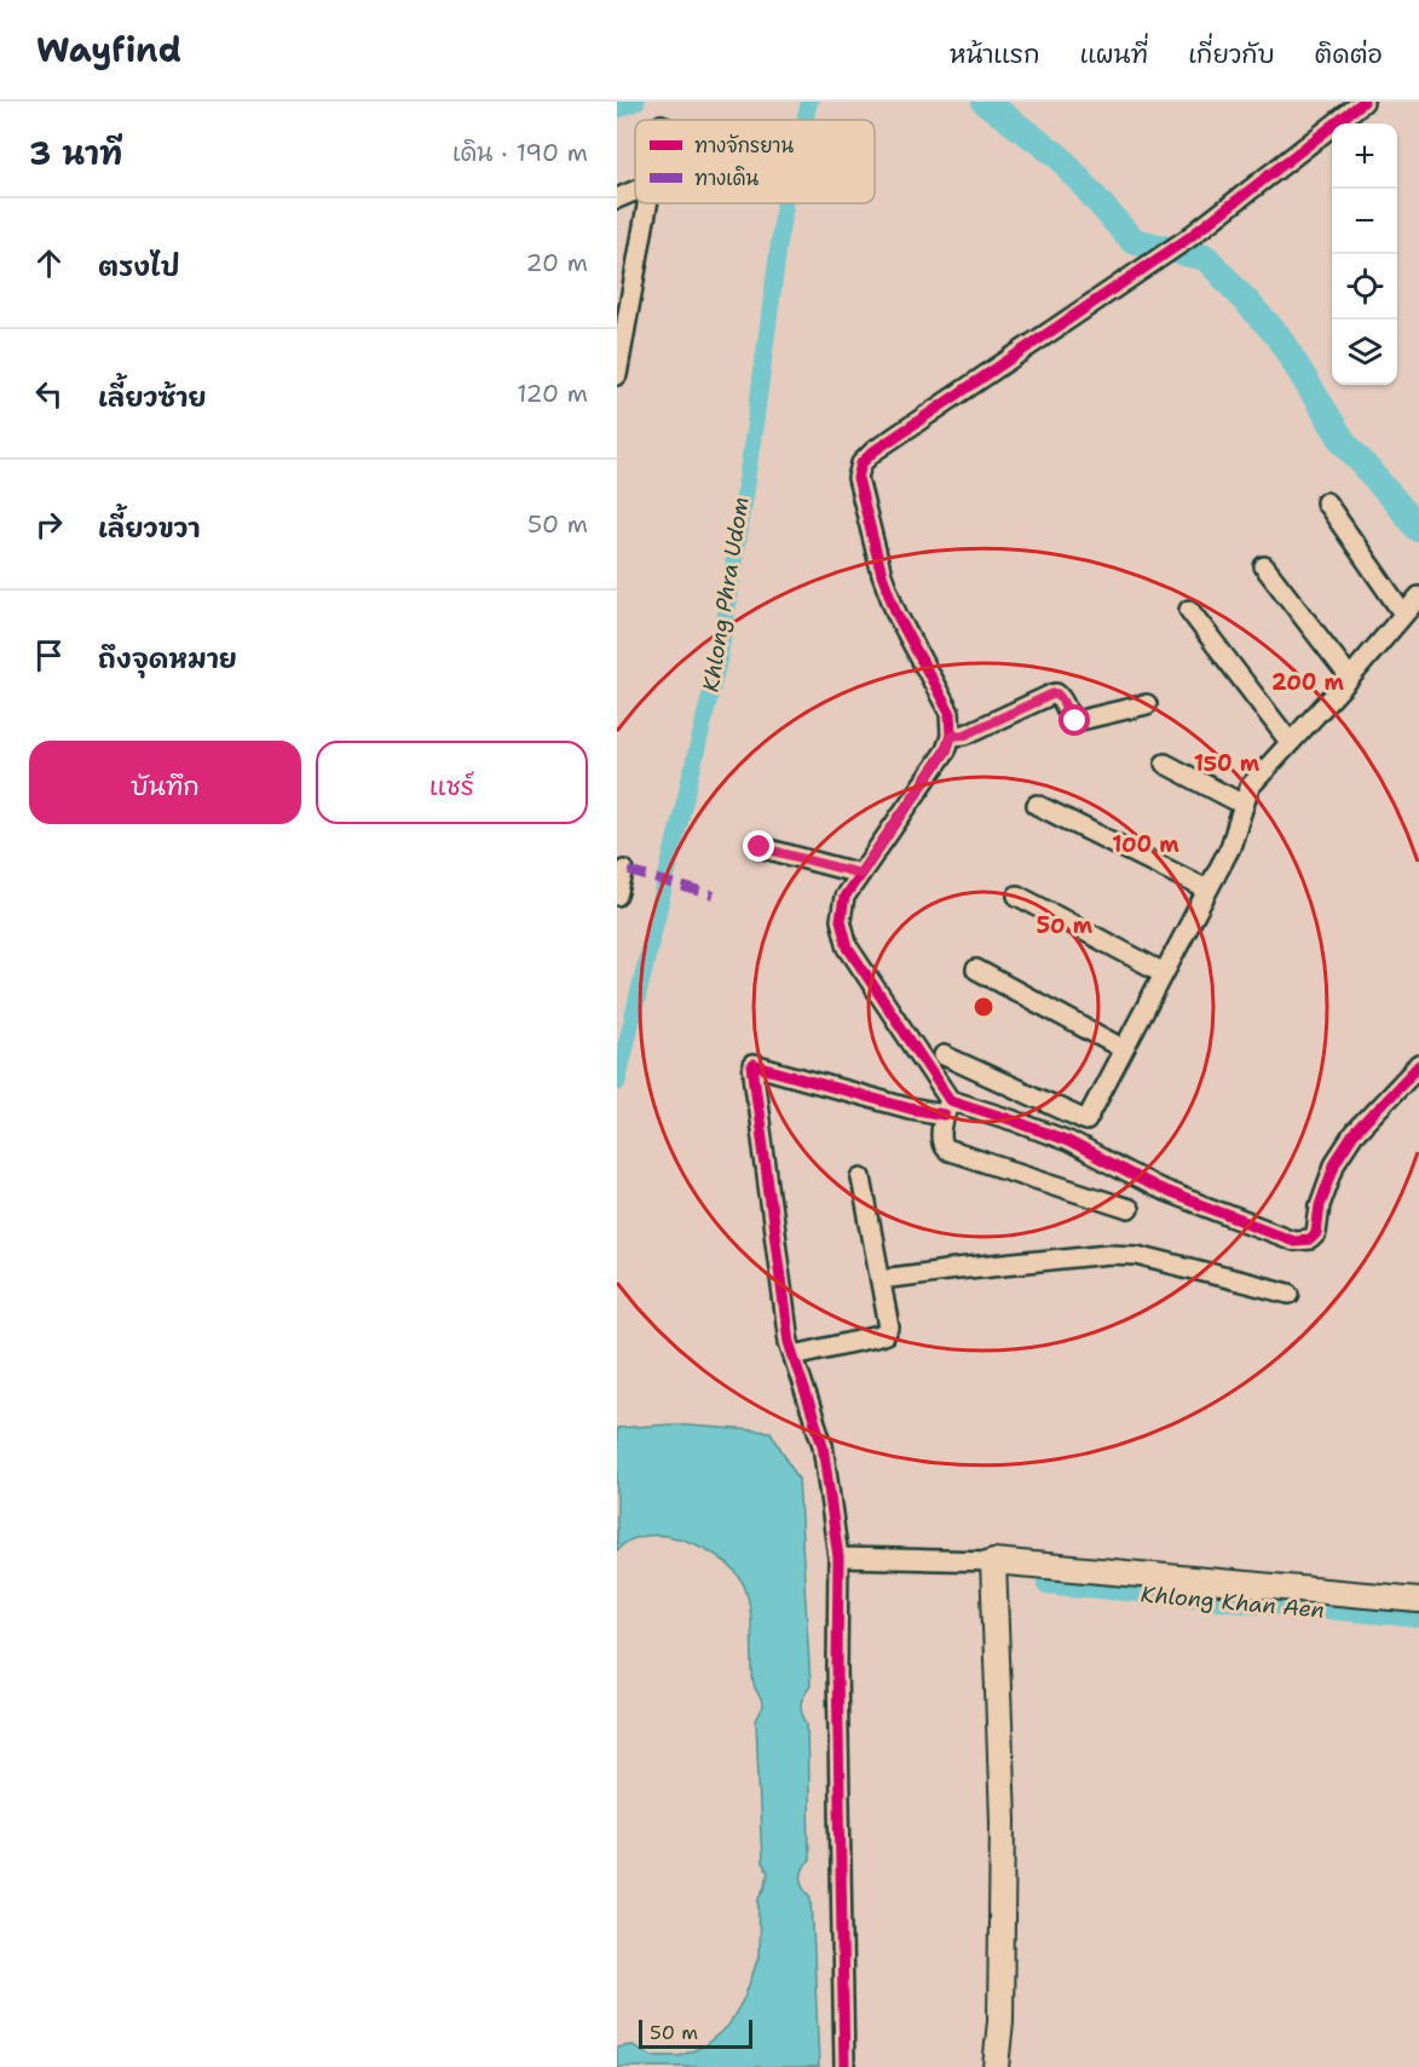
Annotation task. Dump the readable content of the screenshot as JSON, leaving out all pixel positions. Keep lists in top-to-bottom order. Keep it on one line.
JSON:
{"water":["Khlong Phra Udom","Khlong Khan Aen"],"legend":["ทางจักรยาน","ทางเดิน"],"scale_bar":"50 m","page":{"header":"Wayfind","nav":["หน้าแรก","แผนที่","เกี่ยวกับ","ติดต่อ"],"heading":["3 นาที","เดิน · 190 m"],"map_buttons":["+","−"],"list":[["ตรงไป","20 m"],["เลี้ยวซ้าย","120 m"],["เลี้ยวขวา","50 m"],"ถึงจุดหมาย"],"buttons":["บันทึก","แชร์"],"scale":"50 m"},"rings":["200 m","150 m","100 m","50 m"]}
